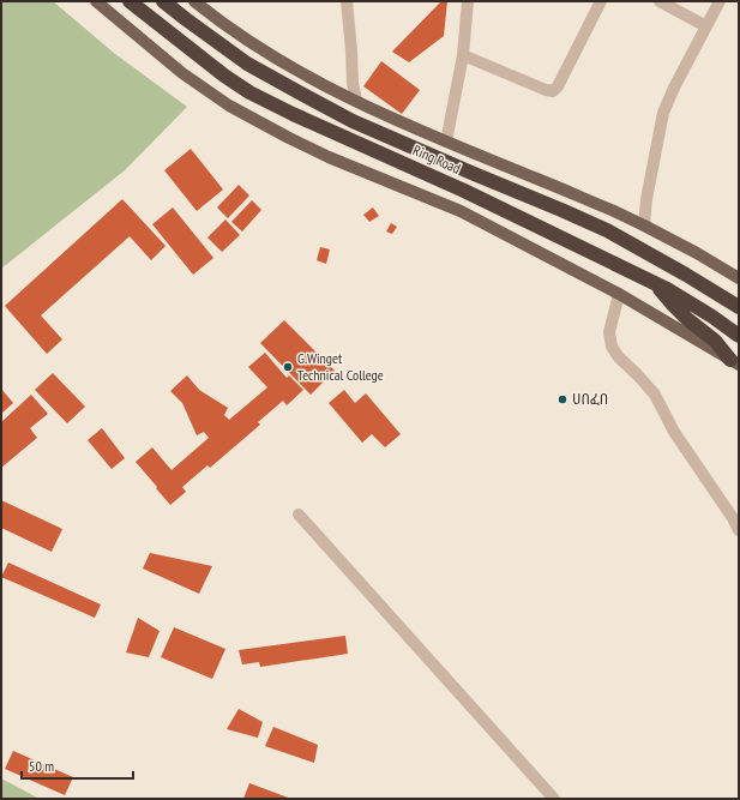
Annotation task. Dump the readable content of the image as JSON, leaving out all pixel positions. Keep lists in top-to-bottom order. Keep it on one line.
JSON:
{"streets":{"highway":["Ring Road"]},"places":["G.Winget Technical College","ሀበፈበ"],"scale_bar":"50 m"}
